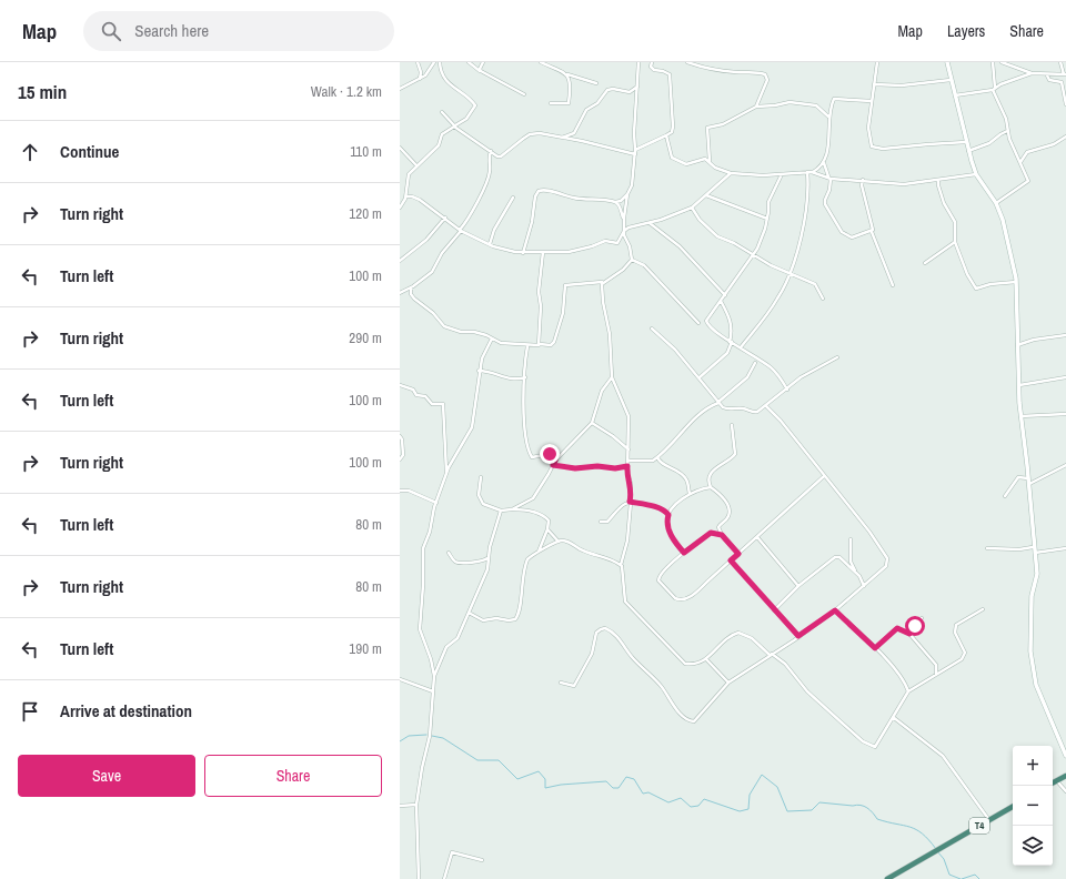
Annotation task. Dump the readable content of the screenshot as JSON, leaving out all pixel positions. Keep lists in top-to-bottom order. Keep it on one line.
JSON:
{"streets":{"highway":["T4"]},"page":{"header":"Map","search":"Search here","nav":["Map","Layers","Share"],"heading":["15 min","Walk · 1.2 km"],"list":[["Continue","110 m"],["Turn right","120 m"],["Turn left","100 m"],["Turn right","290 m"],["Turn left","100 m"],["Turn right","100 m"],["Turn left","80 m"],["Turn right","80 m"],["Turn left","190 m"],"Arrive at destination"],"buttons":["Save","Share"],"map_buttons":["+","−"]}}
